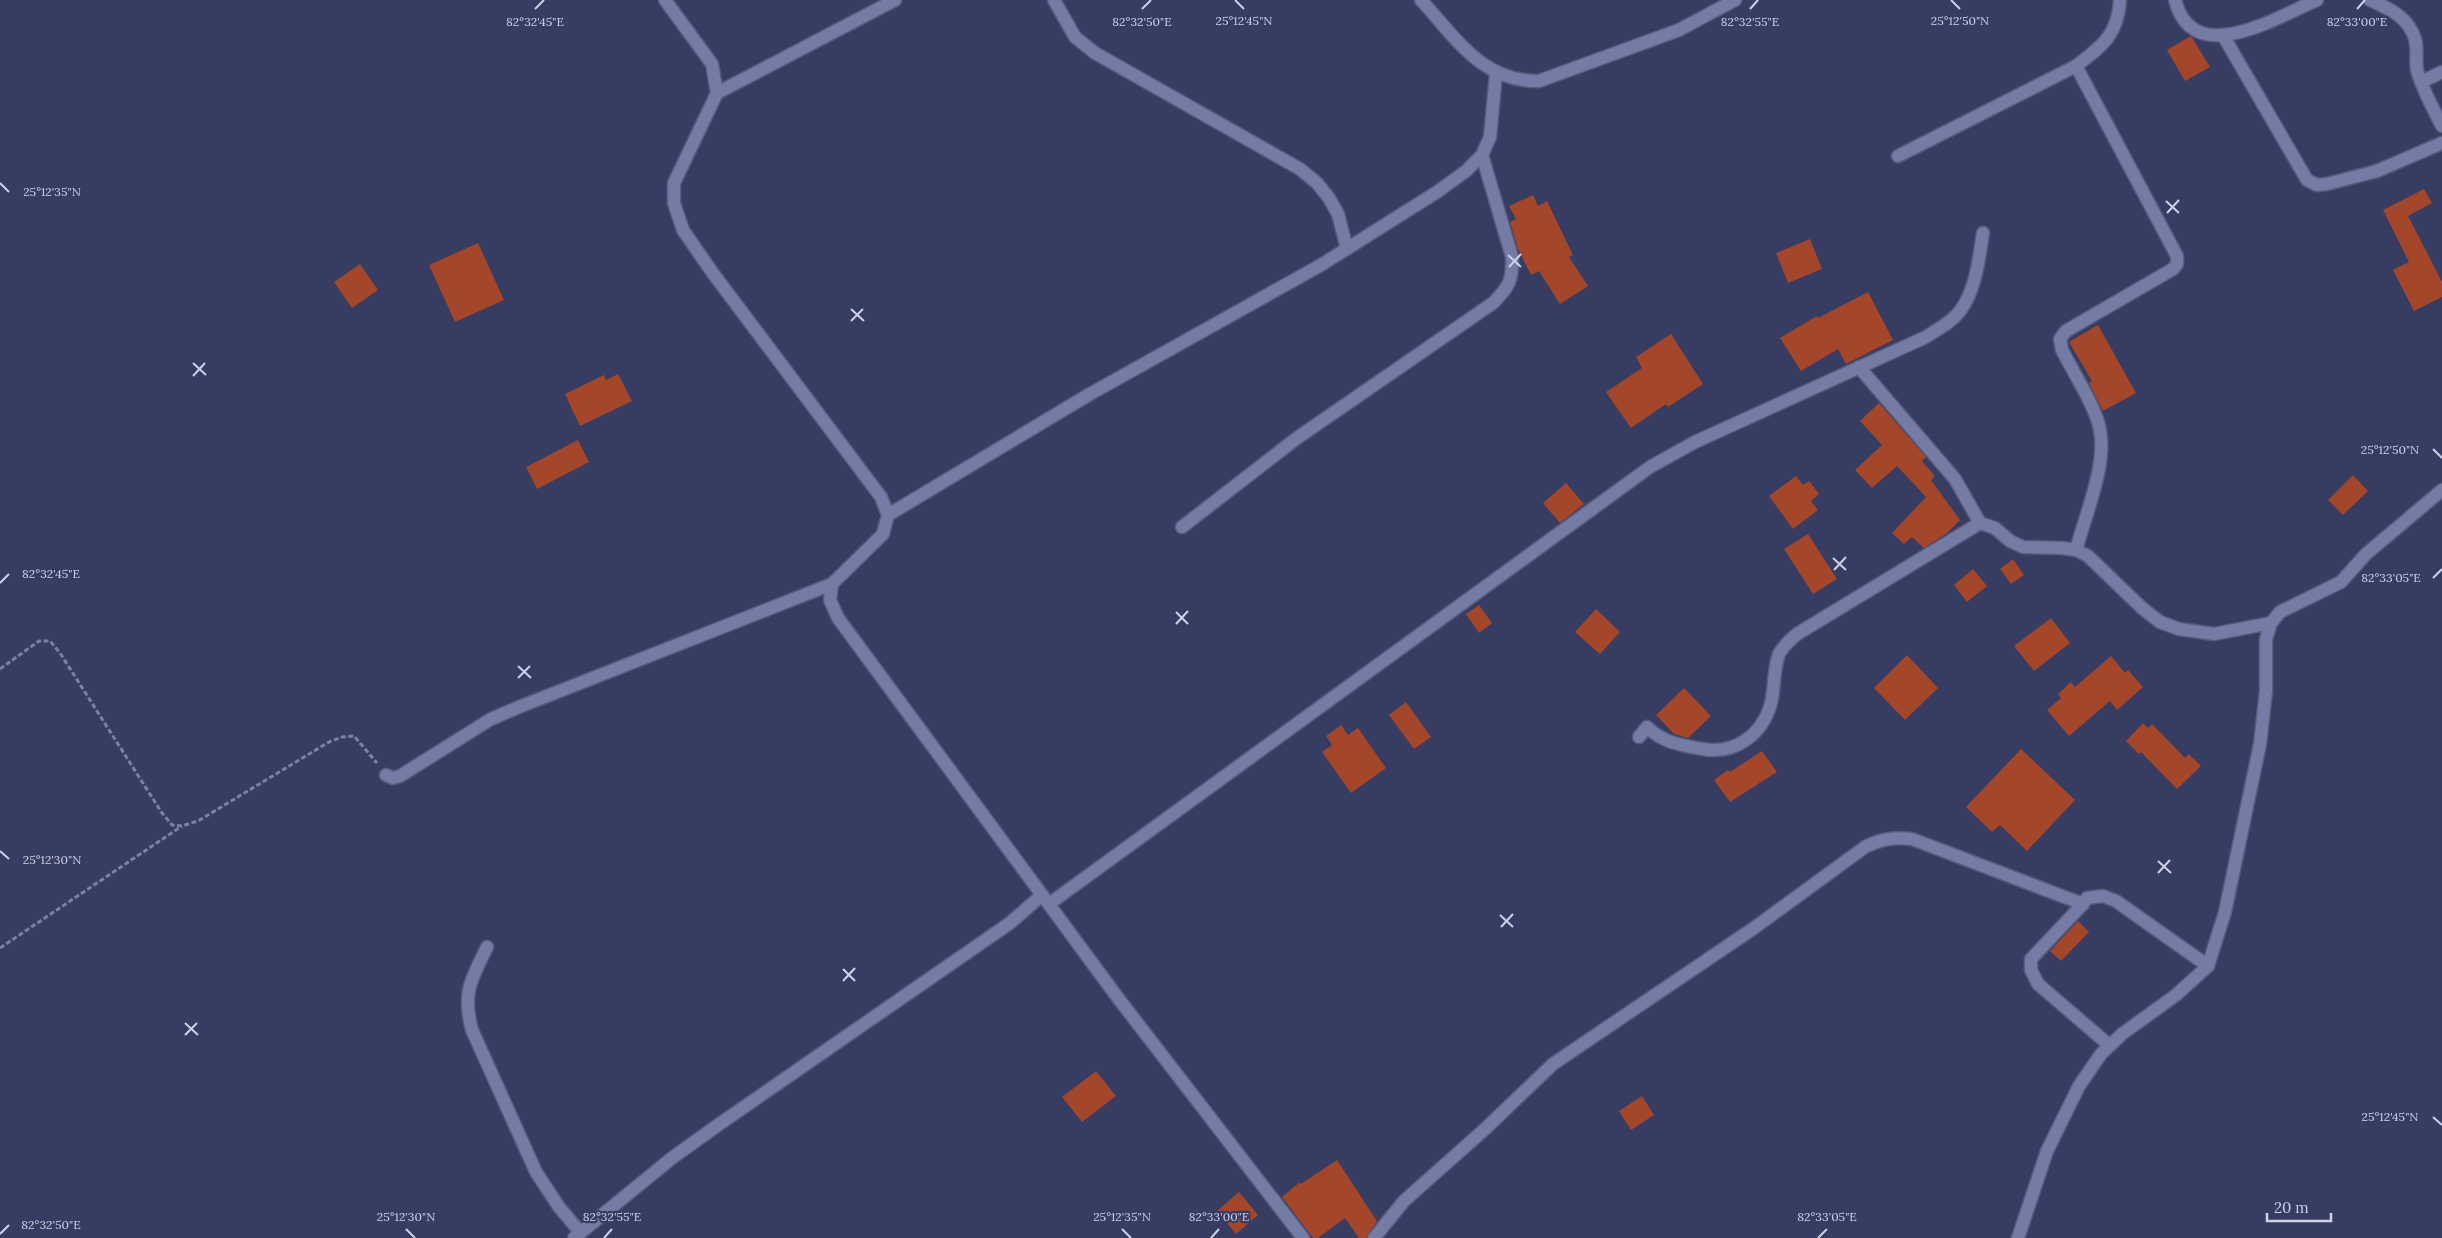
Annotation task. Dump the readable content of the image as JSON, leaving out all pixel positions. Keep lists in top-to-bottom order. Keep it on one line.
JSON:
{"scale_bar":"20 m","coordinates":["25°12'45\"N","25°12'50\"N","82°32'45\"E","82°32'50\"E","82°33'00\"E","82°32'55\"E","25°12'35\"N","82°33'05\"E","25°12'30\"N"]}
